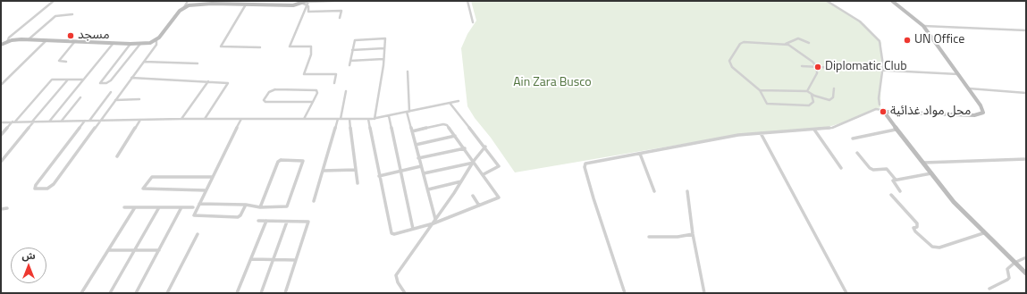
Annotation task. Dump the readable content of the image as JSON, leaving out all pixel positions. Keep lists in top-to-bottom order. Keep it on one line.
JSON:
{"parks":["Ain Zara Busco"],"places":["مسجد","UN Office","Diplomatic Club","محل مواد غذائية"],"north":"top"}
